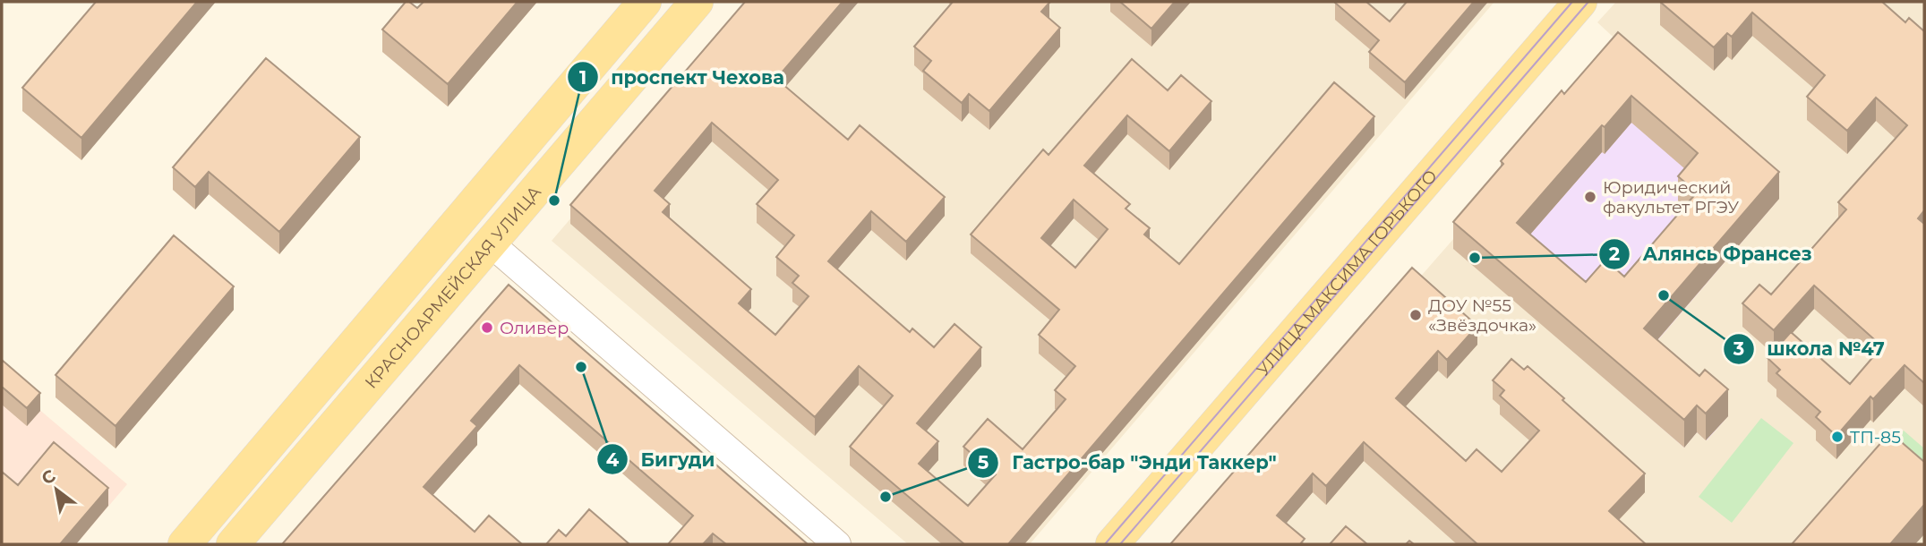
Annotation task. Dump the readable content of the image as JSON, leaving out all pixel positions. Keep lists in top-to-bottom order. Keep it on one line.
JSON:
{"streets":{"main road":["УЛИЦА МАКСИМА ГОРЬКОГО","КРАСНОАРМЕЙСКАЯ УЛИЦА"]},"places":["Юридический факультет РГЭУ","проспект Чехова","Алянсь Франсез","школа №47","ДОУ №55 «Звёздочка»","Оливер","Бигуди","ТП-85","Гастро-бар \"Энди Таккер\""],"north":"top left"}
